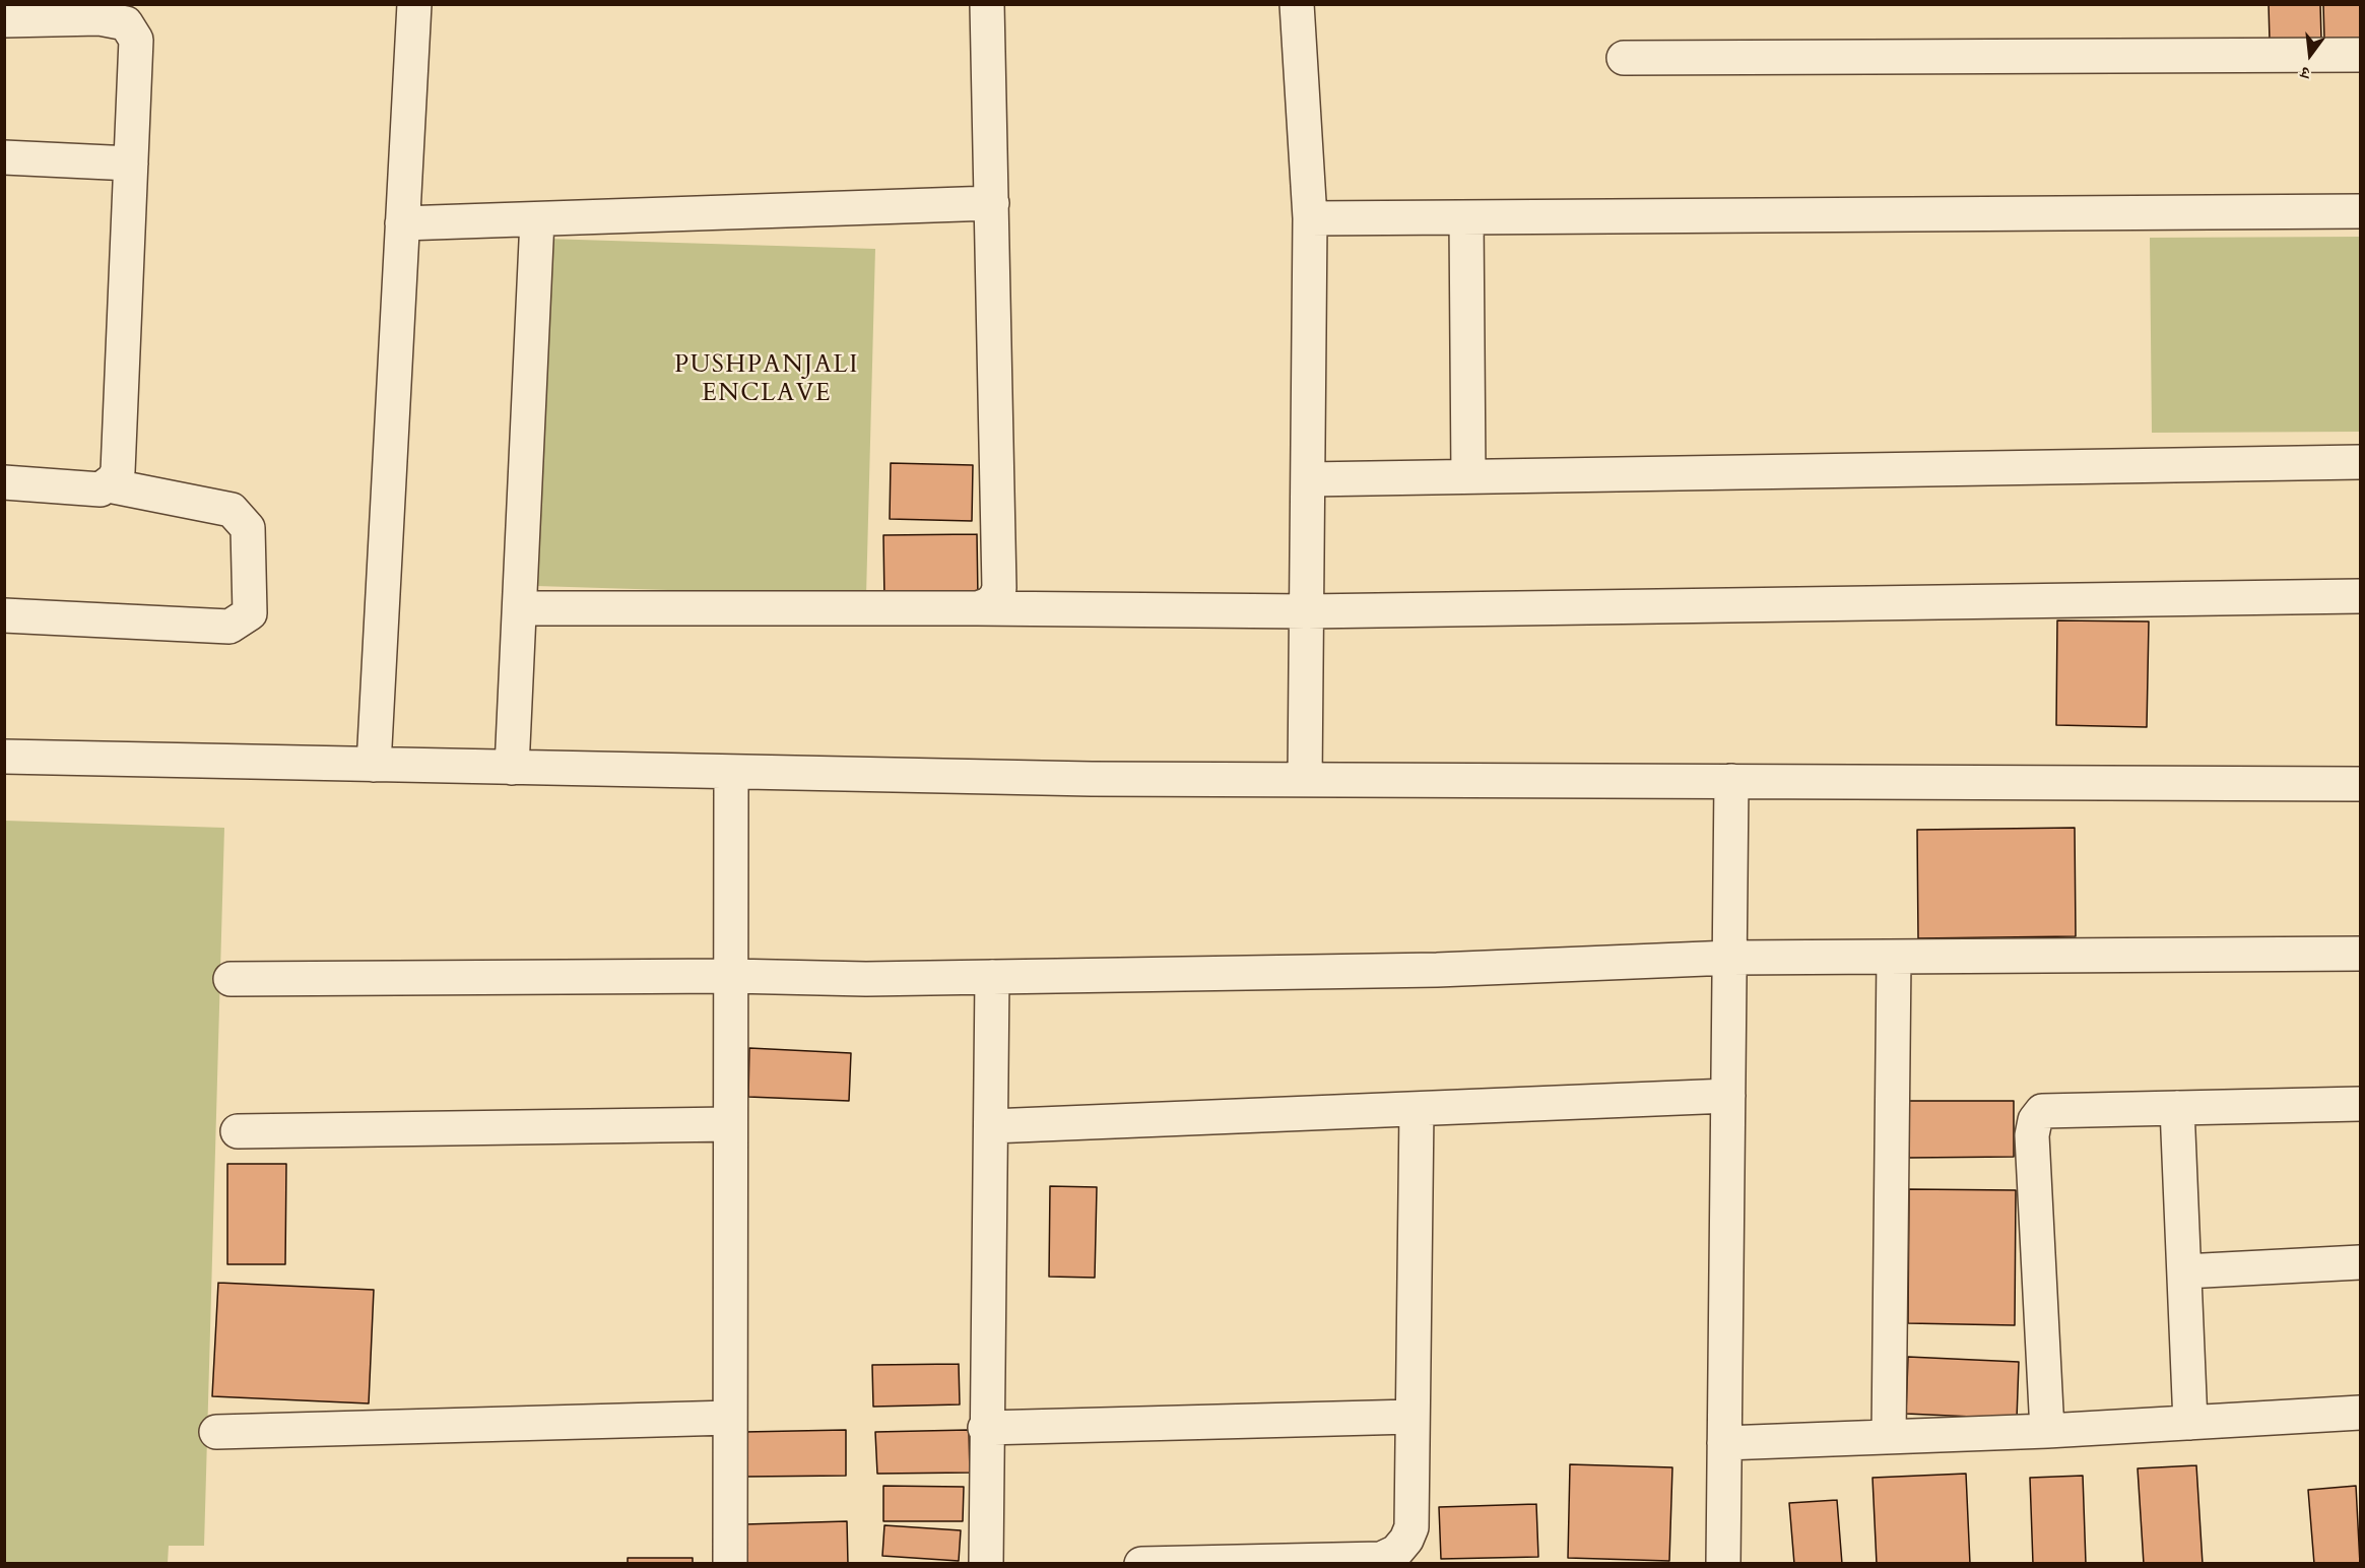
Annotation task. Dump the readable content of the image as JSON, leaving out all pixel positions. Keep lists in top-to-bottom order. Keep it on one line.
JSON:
{"districts":["PUSHPANJALI ENCLAVE"],"north":"bottom"}
